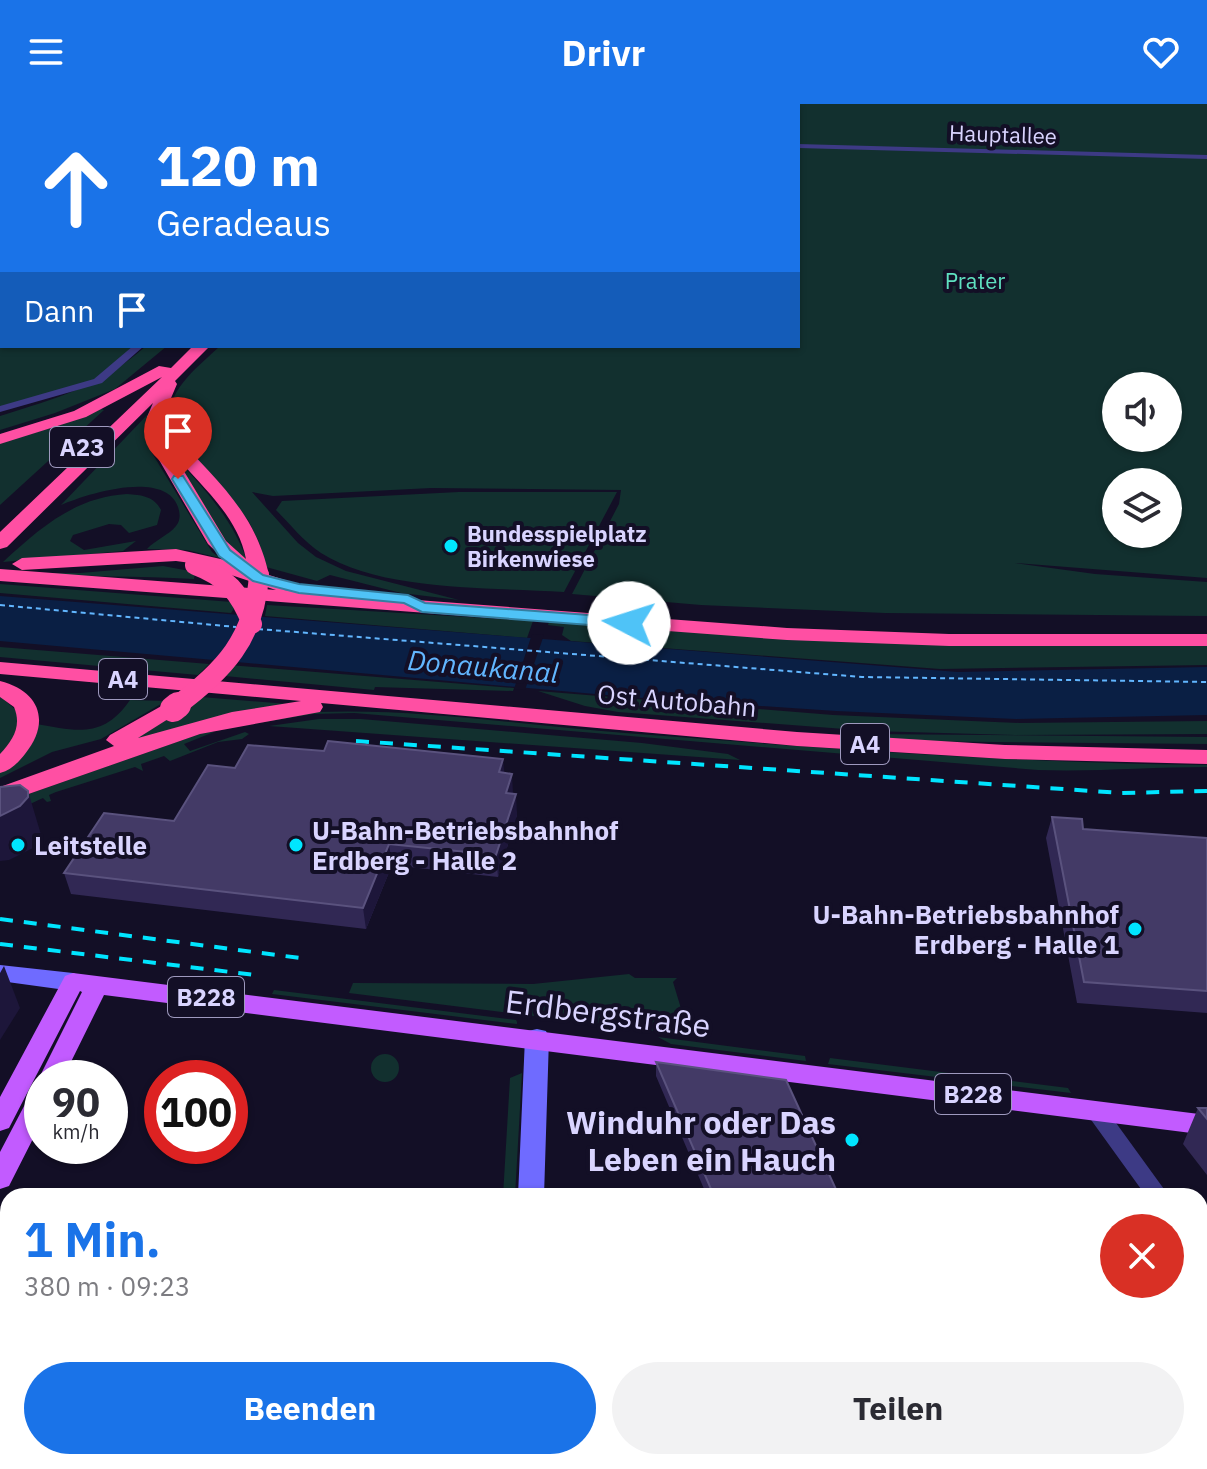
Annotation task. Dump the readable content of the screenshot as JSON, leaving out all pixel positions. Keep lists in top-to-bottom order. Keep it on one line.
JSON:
{"streets":{"highway":["A23","A4","Ost Autobahn"],"main road":["B228","Erdbergstraße"],"street":["Hauptallee"]},"water":["Donaukanal"],"parks":["Prater"],"places":["Bundesspielplatz Birkenwiese","Leitstelle","U-Bahn-Betriebsbahnhof Erdberg - Halle 2","U-Bahn-Betriebsbahnhof Erdberg - Halle 1","Winduhr oder Das Leben ein Hauch"],"page":{"header":"Drivr","turn":["120 m","Geradeaus"],"then":"Dann","speed":"90 km/h","limit":"100","heading":["1 Min.","380 m · 09:23"],"buttons":["Beenden","Teilen"]}}
